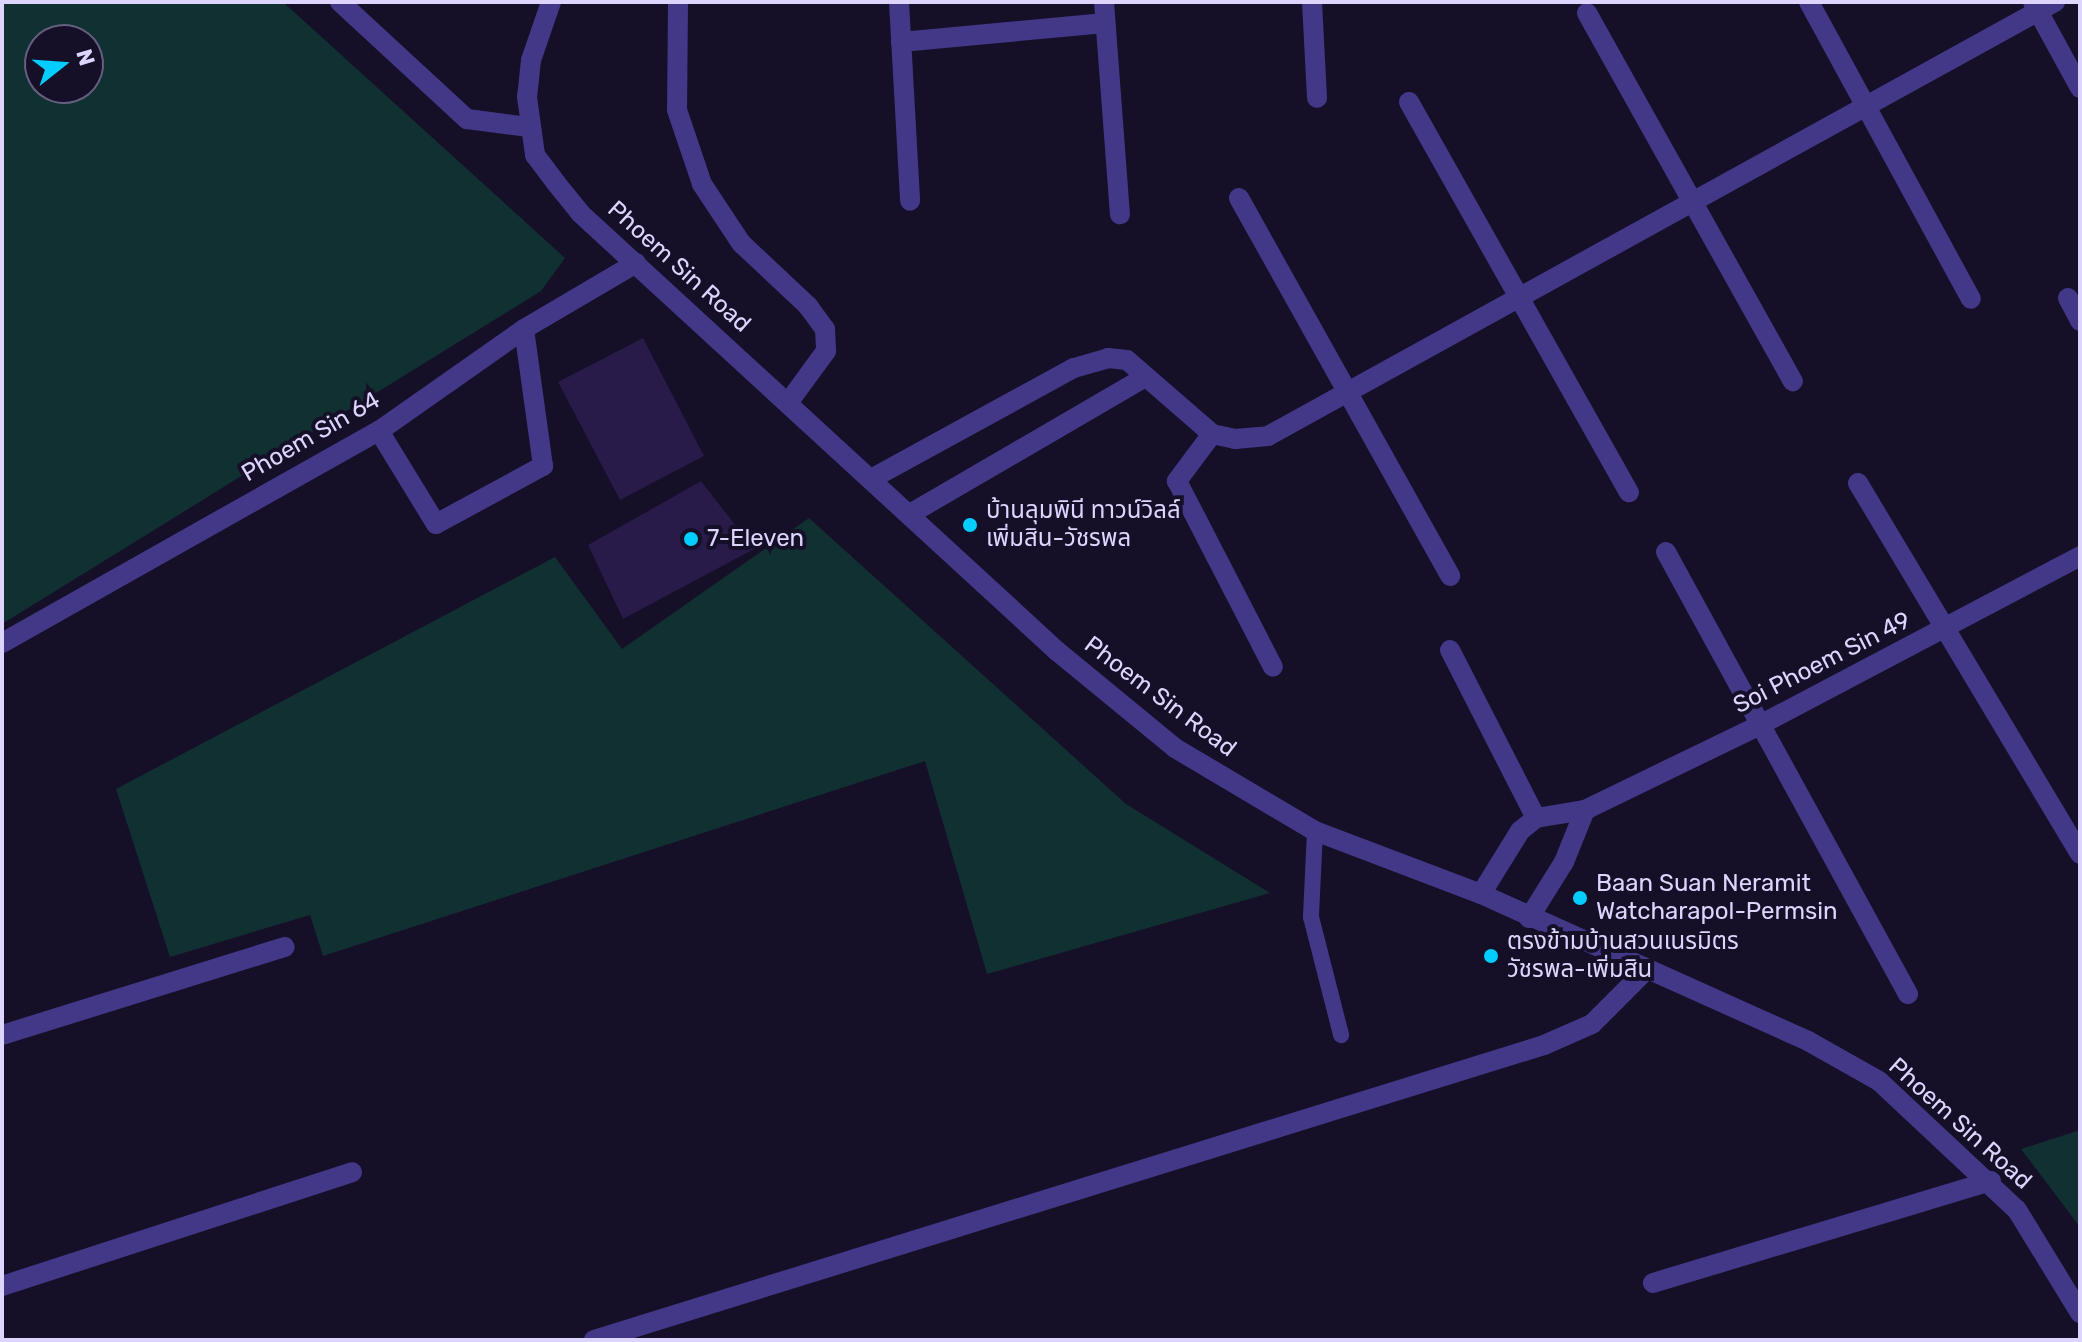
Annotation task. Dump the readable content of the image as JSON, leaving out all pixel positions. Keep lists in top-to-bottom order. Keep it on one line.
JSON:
{"streets":{"street":["Phoem Sin Road","Phoem Sin 64","Soi Phoem Sin 49"]},"crossings":[["Phoem Sin Road","Phoem Sin 64"]],"places":["บ้านลุมพินี ทาวน์วิลล์ เพิ่มสิน-วัชรพล","7-Eleven","Baan Suan Neramit Watcharapol-Permsin","ตรงข้ามบ้านสวนเนรมิตร วัชรพล-เพิ่มสิน"],"north":"right"}
